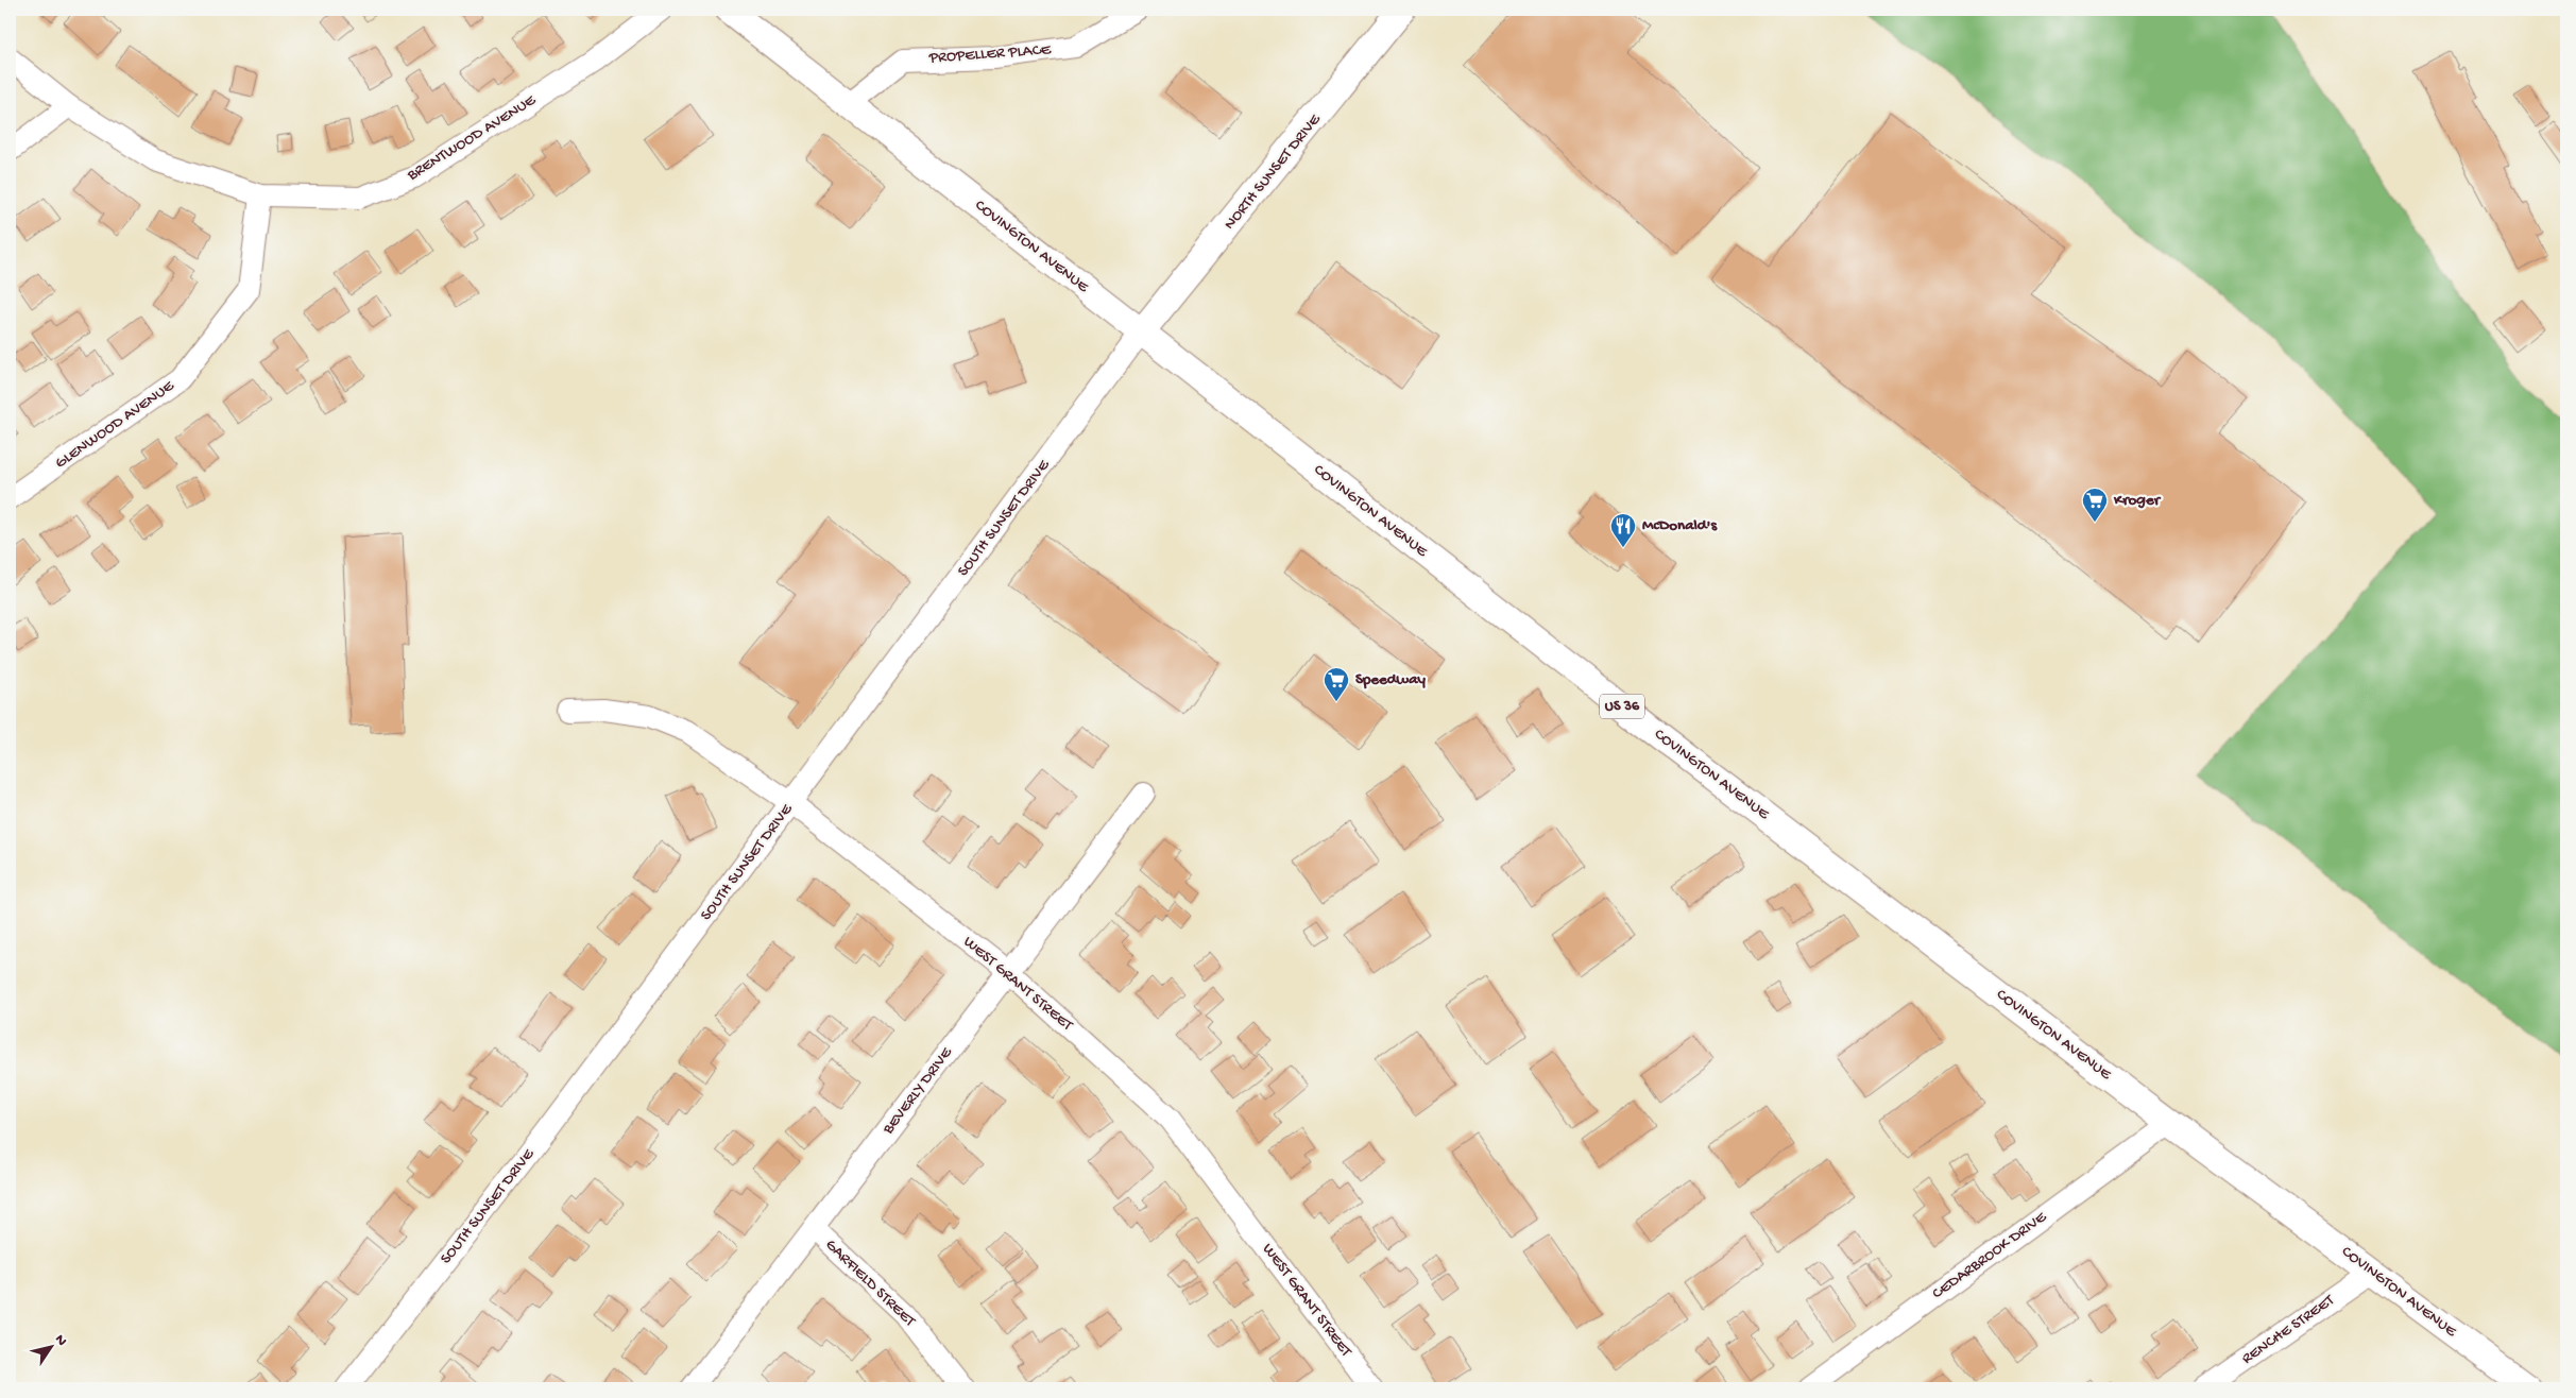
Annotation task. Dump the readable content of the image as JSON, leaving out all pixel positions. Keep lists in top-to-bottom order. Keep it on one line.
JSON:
{"streets":{"main road":["NORTH SUNSET DRIVE","COVINGTON AVENUE","US 36"],"street":["PROPELLER PLACE","BRENTWOOD AVENUE","GLENWOOD AVENUE","SOUTH SUNSET DRIVE","WEST GRANT STREET","BEVERLY DRIVE","CEDARBROOK DRIVE","GARFIELD STREET","RENCHE STREET"]},"crossings":[["PROPELLER PLACE","COVINGTON AVENUE"],["BRENTWOOD AVENUE","GLENWOOD AVENUE"],["NORTH SUNSET DRIVE","COVINGTON AVENUE"],["NORTH SUNSET DRIVE","SOUTH SUNSET DRIVE"],["COVINGTON AVENUE","SOUTH SUNSET DRIVE"],["COVINGTON AVENUE","CEDARBROOK DRIVE"],["COVINGTON AVENUE","RENCHE STREET"],["SOUTH SUNSET DRIVE","WEST GRANT STREET"],["WEST GRANT STREET","BEVERLY DRIVE"],["BEVERLY DRIVE","GARFIELD STREET"]],"places":{"supermarket":["Kroger","Speedway"],"restaurant":["McDonald's"]},"north":"top right"}
